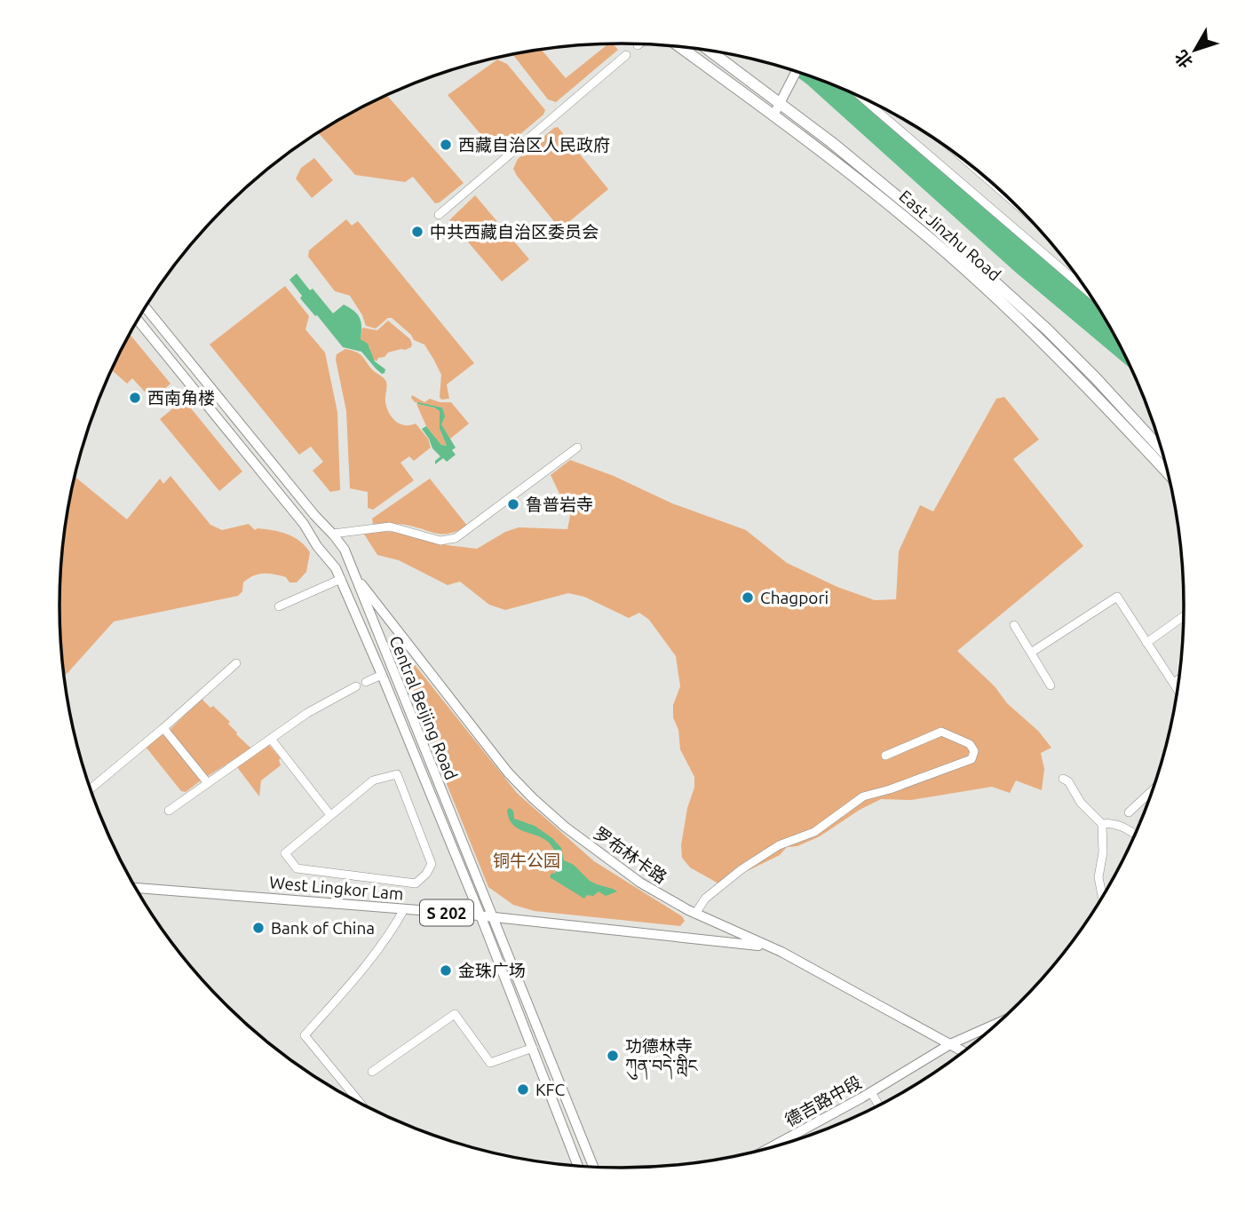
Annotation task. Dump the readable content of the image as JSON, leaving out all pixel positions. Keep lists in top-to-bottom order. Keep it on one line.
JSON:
{"streets":{"highway":["East Jinzhu Road"],"main road":["Central Beijing Road","罗布林卡路","West Lingkor Lam","S 202","德吉路中段"]},"crossings":[["Central Beijing Road","罗布林卡路"],["Central Beijing Road","West Lingkor Lam"],["罗布林卡路","West Lingkor Lam"],["罗布林卡路","德吉路中段"]],"parks":["铜牛公园"],"places":["西藏自治区人民政府","中共西藏自治区委员会","西南角楼","鲁普岩寺","Chagpori","Bank of China","金珠广场","功德林寺 ཀུན་བདེ་གླིང","KFC"],"north":"bottom left"}
